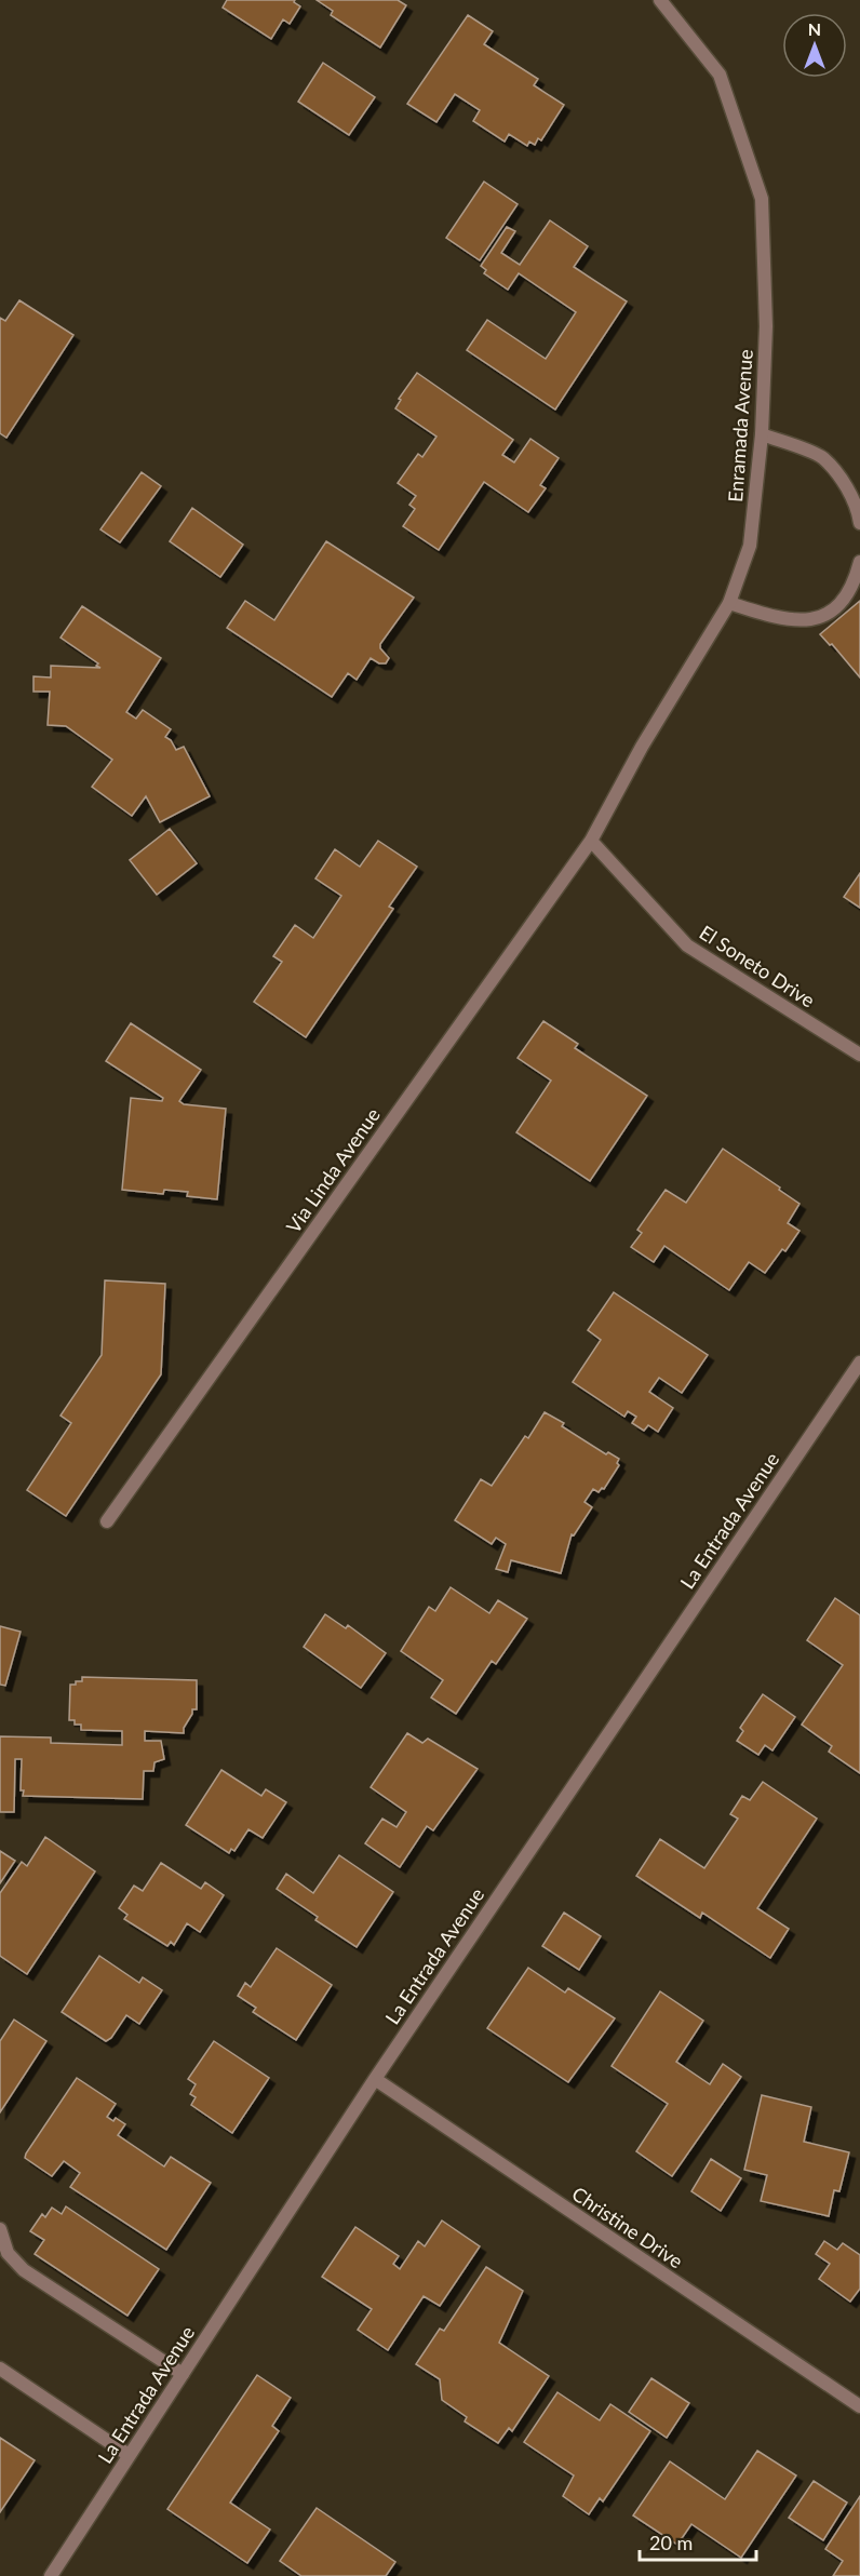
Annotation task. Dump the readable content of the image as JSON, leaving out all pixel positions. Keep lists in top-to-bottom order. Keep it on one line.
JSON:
{"streets":{"street":["Enramada Avenue","El Soneto Drive","Via Linda Avenue","La Entrada Avenue","Christine Drive"]},"crossings":[["Enramada Avenue","El Soneto Drive"],["Enramada Avenue","Via Linda Avenue"],["El Soneto Drive","Via Linda Avenue"],["La Entrada Avenue","Christine Drive"]],"scale_bar":"20 m","north":"top"}
